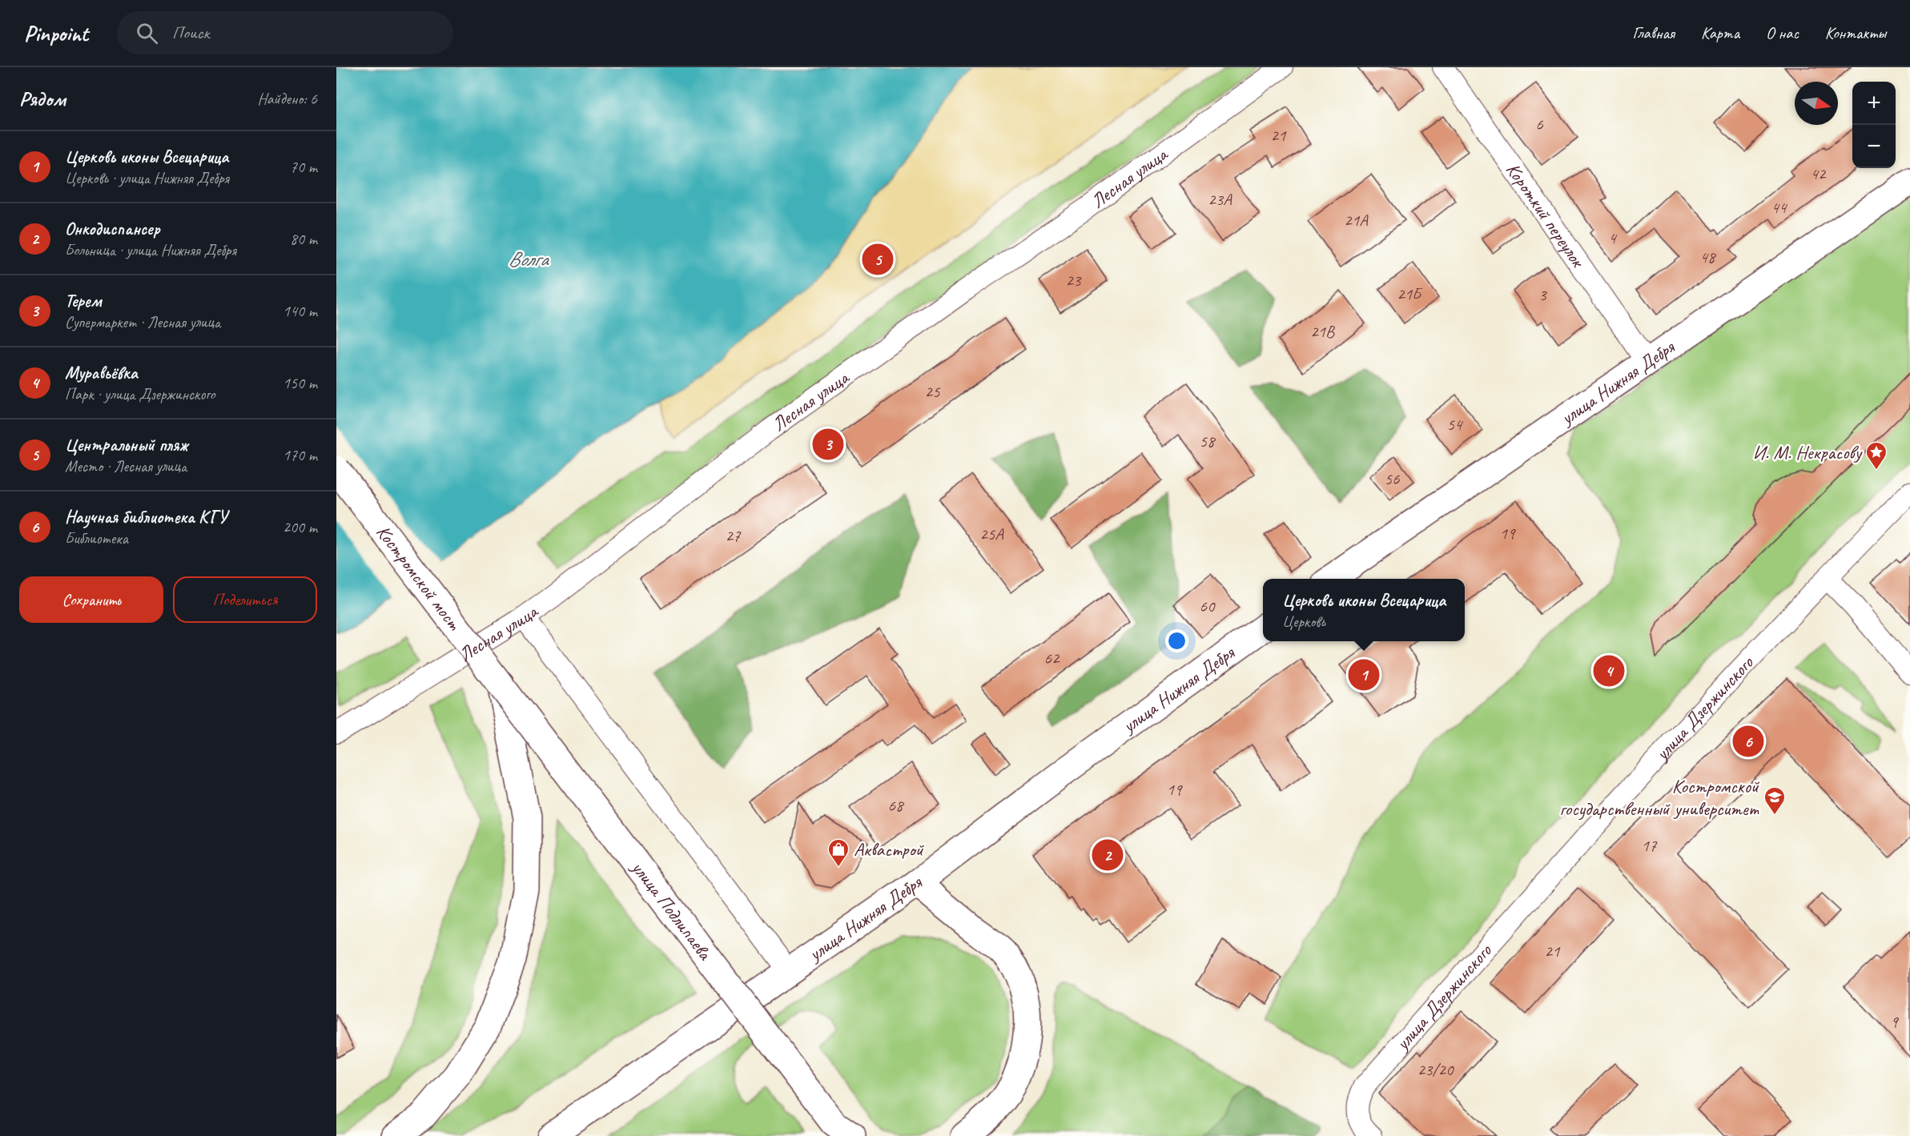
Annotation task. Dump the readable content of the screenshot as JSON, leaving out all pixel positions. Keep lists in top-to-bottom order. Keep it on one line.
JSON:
{"streets":{"main road":["улица Нижняя Дебря","Костромской мост","улица Подлипаева"],"street":["Лесная улица","Короткий переулок","улица Дзержинского"]},"crossings":[["Короткий переулок","улица Нижняя Дебря"],["Костромской мост","улица Подлипаева"]],"water":["Волга"],"places":{"place":["И. М. Некрасову"],"school or university":["Костромской государственный университет"],"shop":["Аквастрой"]},"house_numbers":["6","21","42","23А","44","21А","4","48","23","21Б","3","21В","25","54","58","56","19","25А","27","60","62","19","68","17","21","9","23/20"],"north":"right","page":{"header":"Pinpoint","search":"Поиск","nav":["Главная","Карта","О нас","Контакты"],"heading":["Рядом","Найдено: 6"],"map_buttons":["+","−"],"list":[{"mark":"1","name":"Церковь иконы Всецарица","note":"Церковь · улица Нижняя Дебря","value":"70 m"},{"mark":"2","name":"Онкодиспансер","note":"Больница · улица Нижняя Дебря","value":"80 m"},{"mark":"3","name":"Терем","note":"Супермаркет · Лесная улица","value":"140 m"},{"mark":"4","name":"Муравьёвка","note":"Парк · улица Дзержинского","value":"150 m"},{"mark":"5","name":"Центральный пляж","note":"Место · Лесная улица","value":"170 m"},{"mark":"6","name":"Научная библиотека КГУ","note":"Библиотека","value":"200 m"}],"pins":["5","3","4","1","6","2"],"buttons":["Сохранить","Поделиться"],"popup":["Церковь иконы Всецарица","Церковь"]}}
